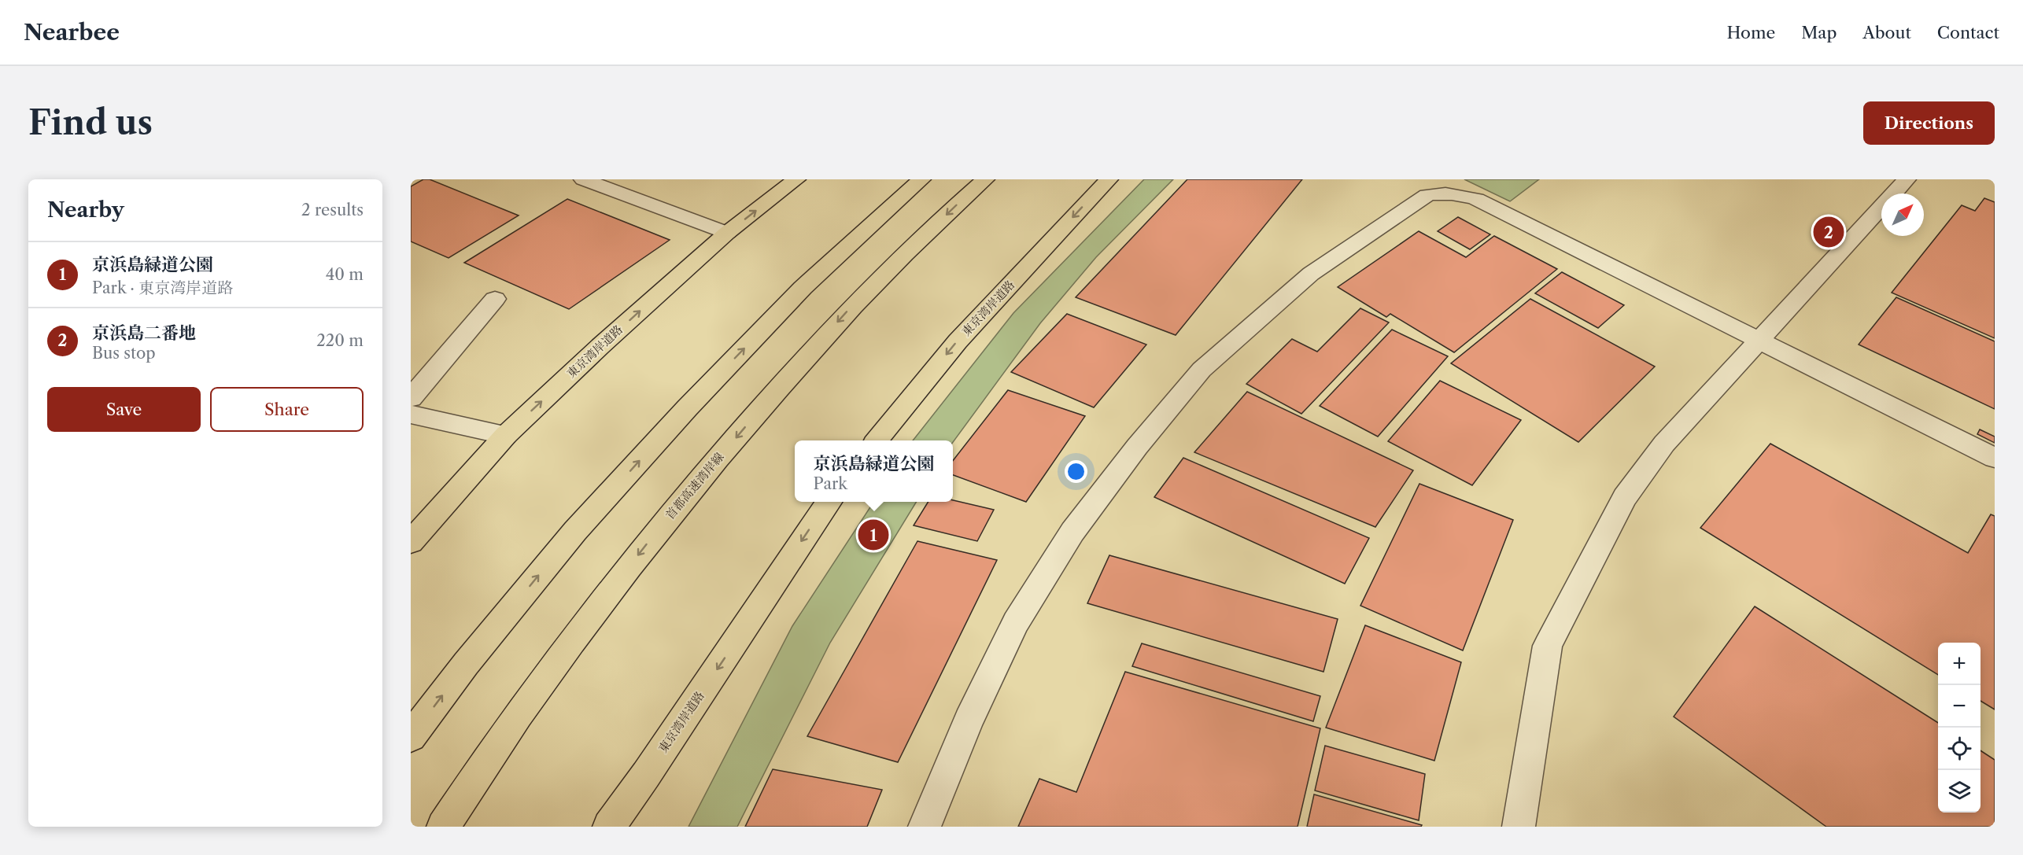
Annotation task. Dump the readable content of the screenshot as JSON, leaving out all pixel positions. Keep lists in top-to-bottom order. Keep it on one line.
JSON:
{"streets":{"highway":["東京湾岸道路","首都高速湾岸線"]},"north":"top right","page":{"header":"Nearbee","nav":["Home","Map","About","Contact"],"buttons":["Directions",["Save","Share"]],"title":"Find us","heading":["Nearby","2 results"],"pins":["2","1"],"list":[{"mark":"1","name":"京浜島緑道公園","note":"Park · 東京湾岸道路","value":"40 m"},{"mark":"2","name":"京浜島二番地","note":"Bus stop","value":"220 m"}],"popup":["京浜島緑道公園","Park"],"map_buttons":["+","−"]}}
